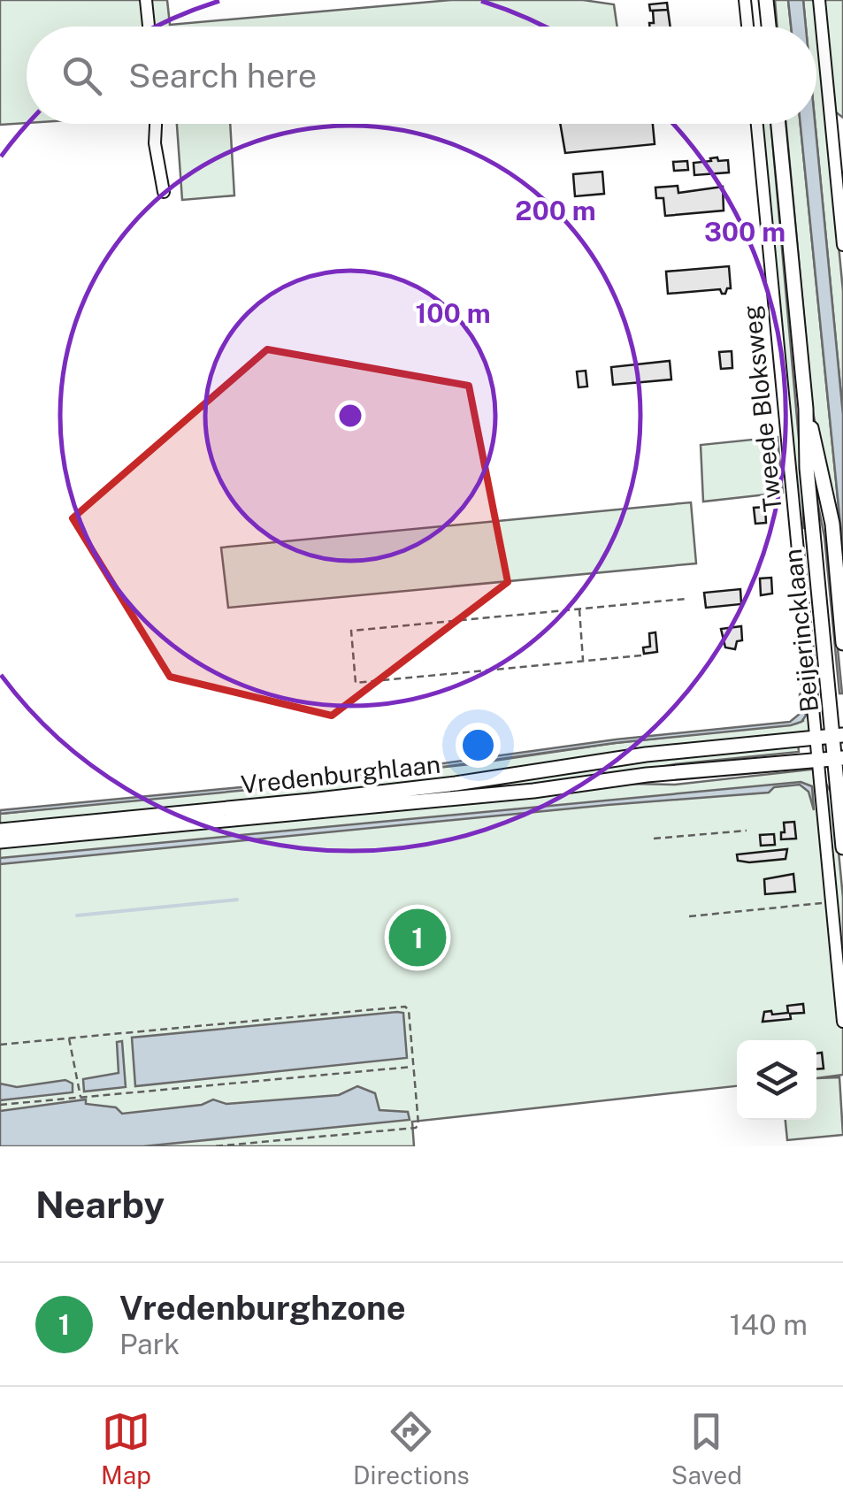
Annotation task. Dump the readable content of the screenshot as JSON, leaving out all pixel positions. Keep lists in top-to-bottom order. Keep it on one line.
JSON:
{"streets":{"main road":["Beijerincklaan","Vredenburghlaan"],"street":["Tweede Bloksweg"]},"crossings":[["Tweede Bloksweg","Vredenburghlaan"],["Beijerincklaan","Vredenburghlaan"]],"page":{"search":"Search here","pins":"1","heading":"Nearby","list":[{"mark":"1","name":"Vredenburghzone","note":"Park","value":"140 m"}],"nav":["Map","Directions","Saved"]},"rings":["200 m","300 m","100 m"]}
